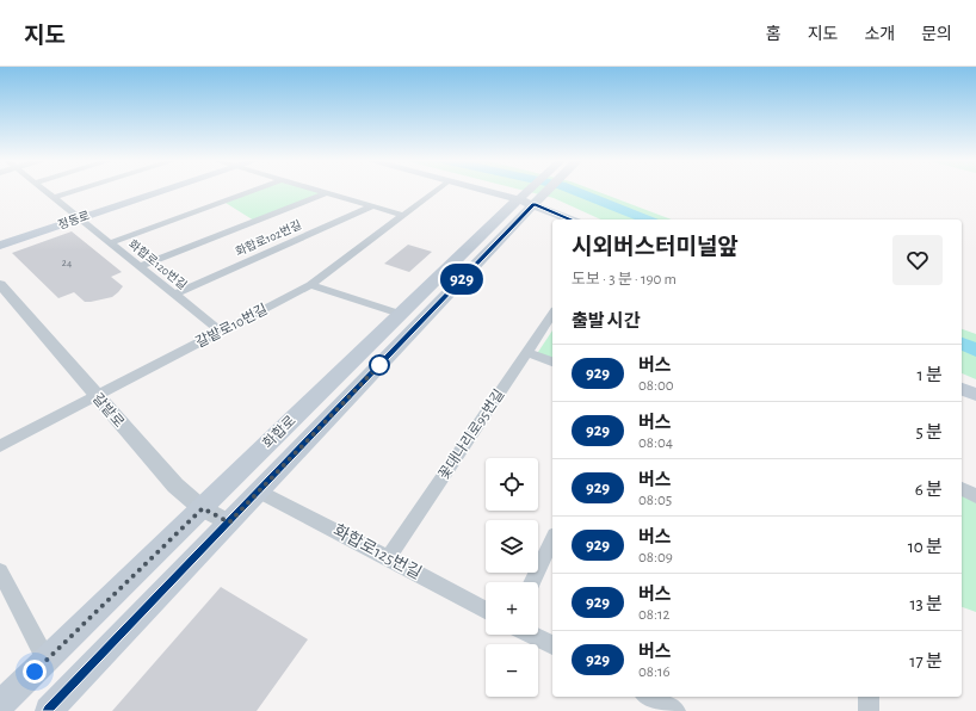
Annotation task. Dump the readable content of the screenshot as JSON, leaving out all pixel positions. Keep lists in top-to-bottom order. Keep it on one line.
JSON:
{"streets":{"main road":["정동로","화합로"],"street":["화합로102번길","화합로120번길","갈밭로10번길","갈밭로","꽃대나리로95번길","화합로125번길"]},"crossings":[["정동로","화합로120번길"],["화합로102번길","화합로120번길"],["화합로120번길","갈밭로10번길"],["갈밭로10번길","갈밭로"],["갈밭로","화합로"],["화합로","화합로125번길"],["꽃대나리로95번길","화합로125번길"]],"lines":["bus line 929"],"house_numbers":["24"],"page":{"header":"지도","nav":["홈","지도","소개","문의"],"on_map":"929","heading":[["시외버스터미널앞","도보 · 3 분 · 190 m"],"출발 시간"],"list":[{"mark":"929","name":"버스","note":"08:00","value":"1 분"},{"mark":"929","name":"버스","note":"08:04","value":"5 분"},{"mark":"929","name":"버스","note":"08:05","value":"6 분"},{"mark":"929","name":"버스","note":"08:09","value":"10 분"},{"mark":"929","name":"버스","note":"08:12","value":"13 분"},{"mark":"929","name":"버스","note":"08:16","value":"17 분"}],"map_buttons":["+","−"]}}
